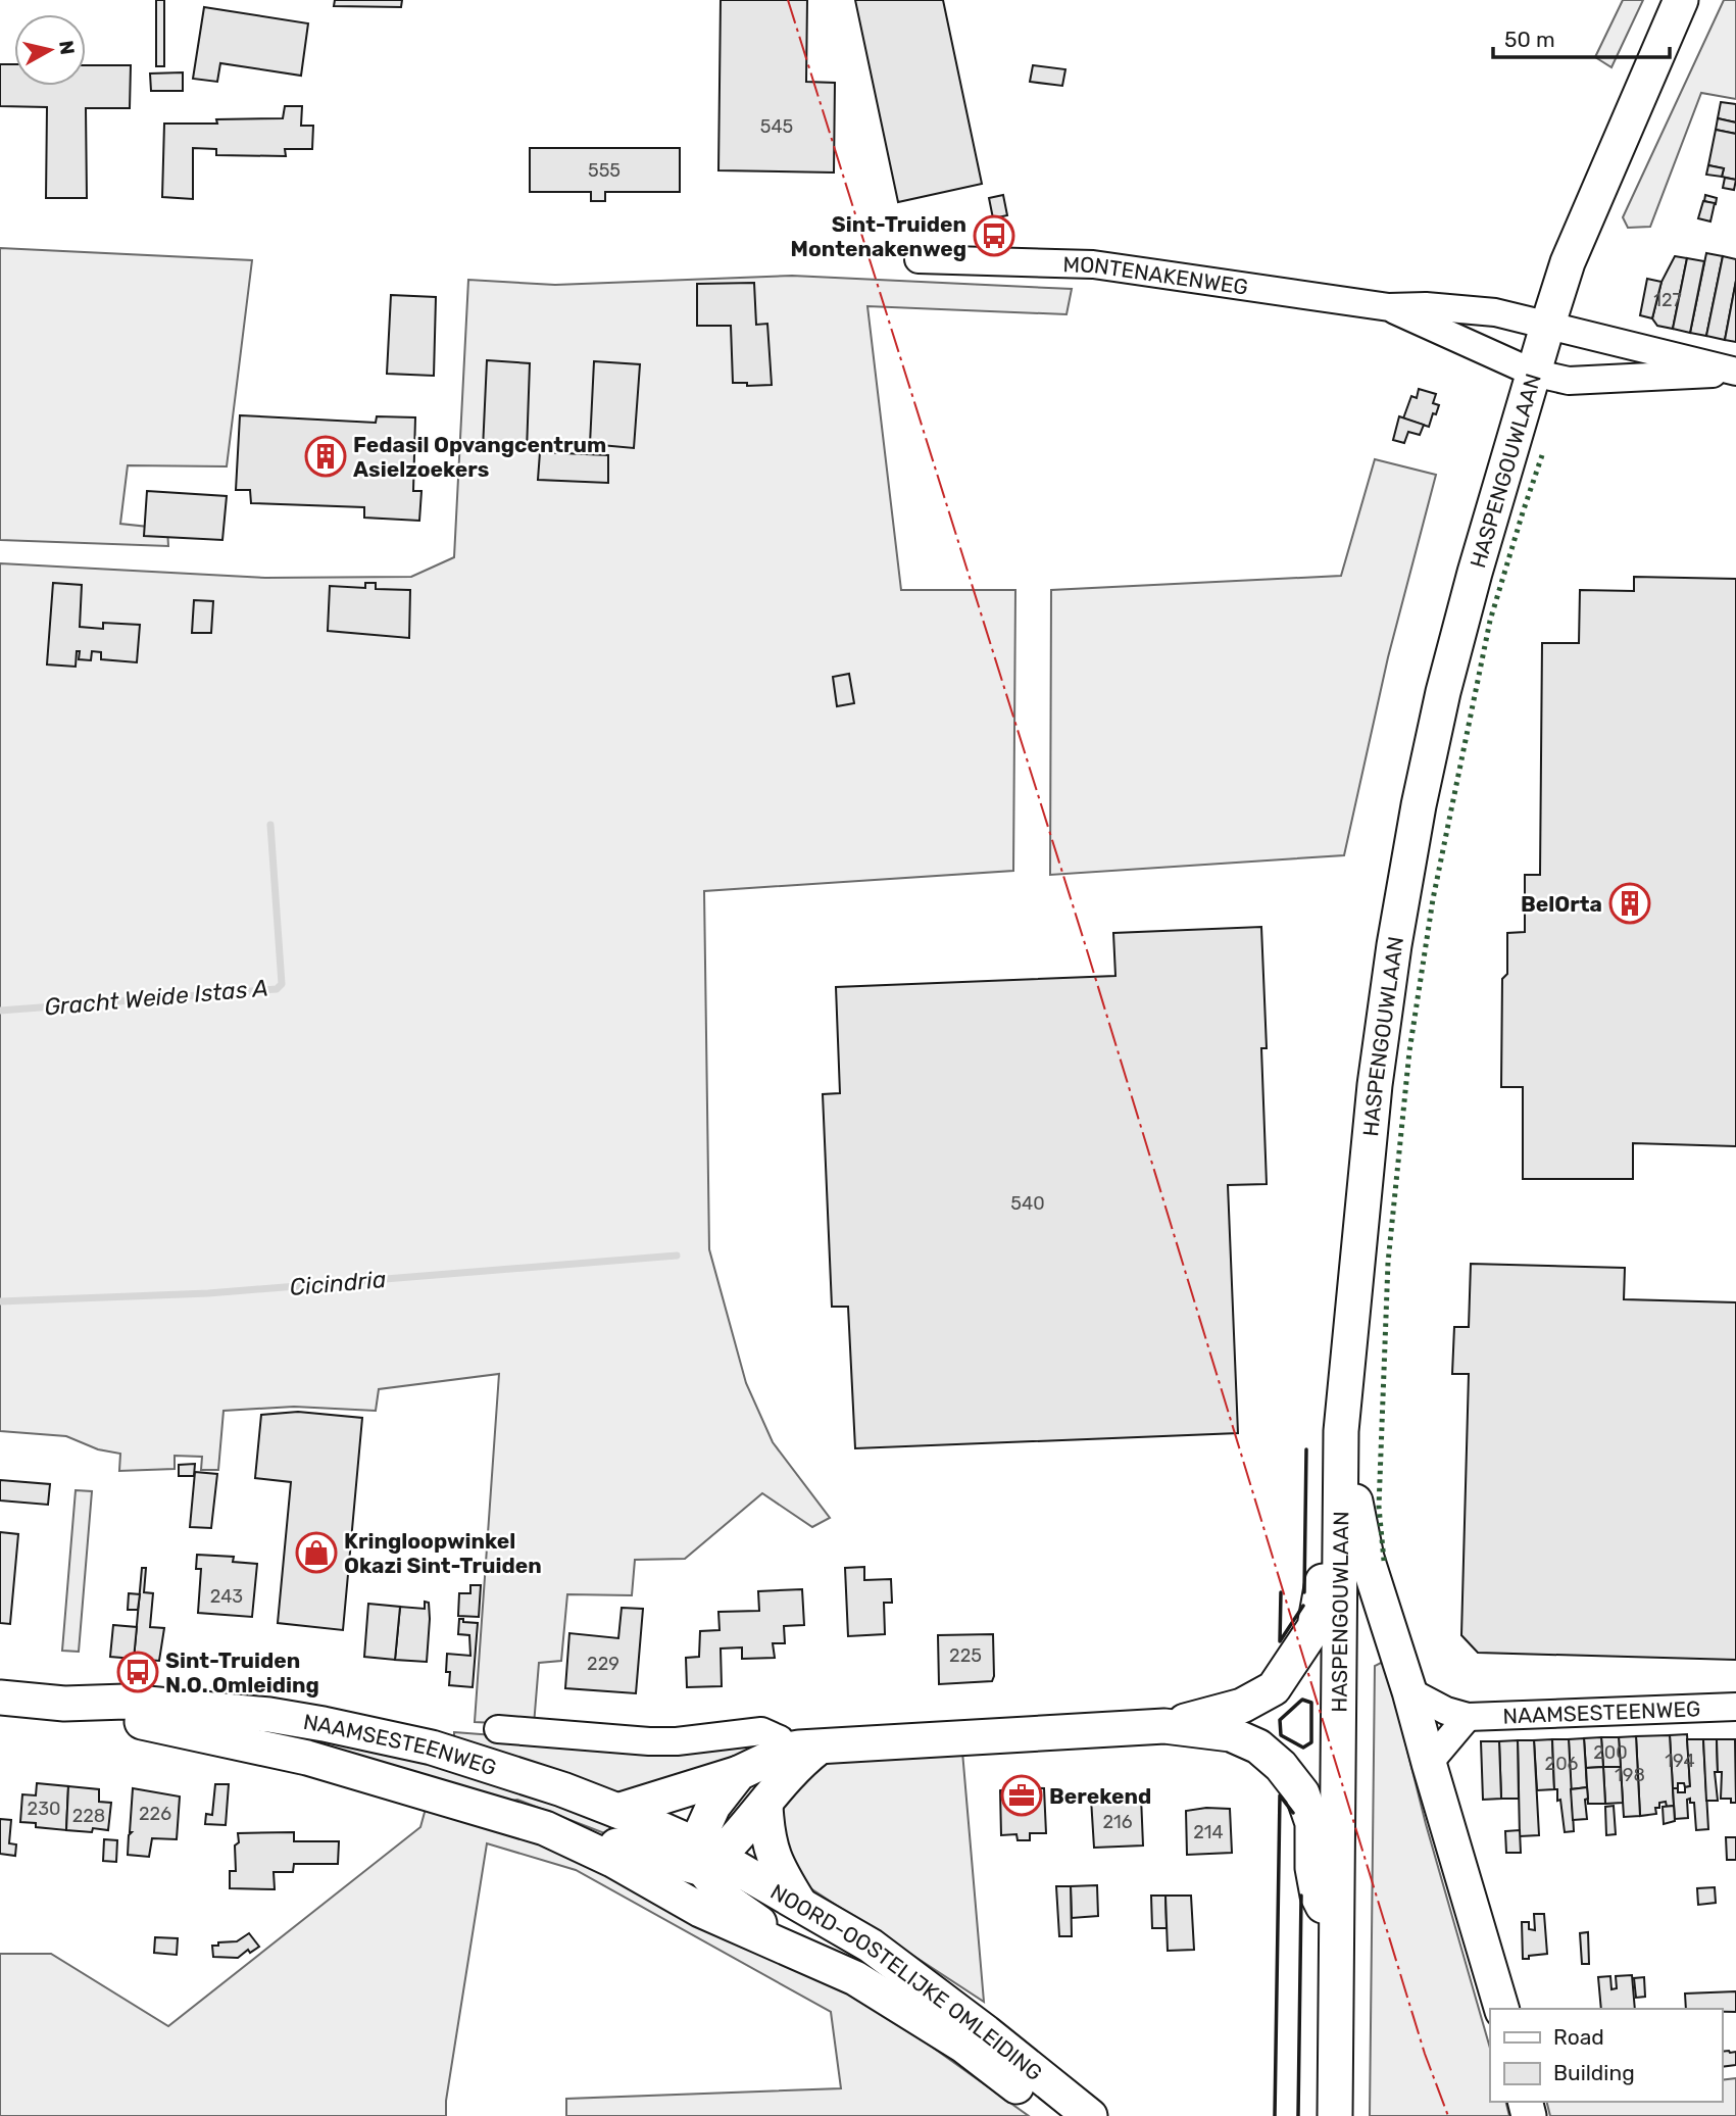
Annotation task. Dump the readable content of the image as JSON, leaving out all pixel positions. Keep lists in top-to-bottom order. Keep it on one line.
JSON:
{"streets":{"main road":["HASPENGOUWLAAN","NAAMSESTEENWEG","NOORD-OOSTELIJKE OMLEIDING"],"street":["MONTENAKENWEG"]},"crossings":[["MONTENAKENWEG","HASPENGOUWLAAN"],["NAAMSESTEENWEG","NOORD-OOSTELIJKE OMLEIDING"]],"water":["Gracht Weide Istas A","Cicindria"],"places":{"bus stop":["Sint-Truiden Montenakenweg","Sint-Truiden N.O. Omleiding"],"building":["Fedasil Opvangcentrum Asielzoekers","BelOrta"],"shop":["Kringloopwinkel Okazi Sint-Truiden"],"office":["Berekend"]},"house_numbers":["545","555","127","540","243","225","229","200","194","206","198","230","226","228","216","214"],"legend":["Road","Building"],"scale_bar":"50 m","north":"right"}
